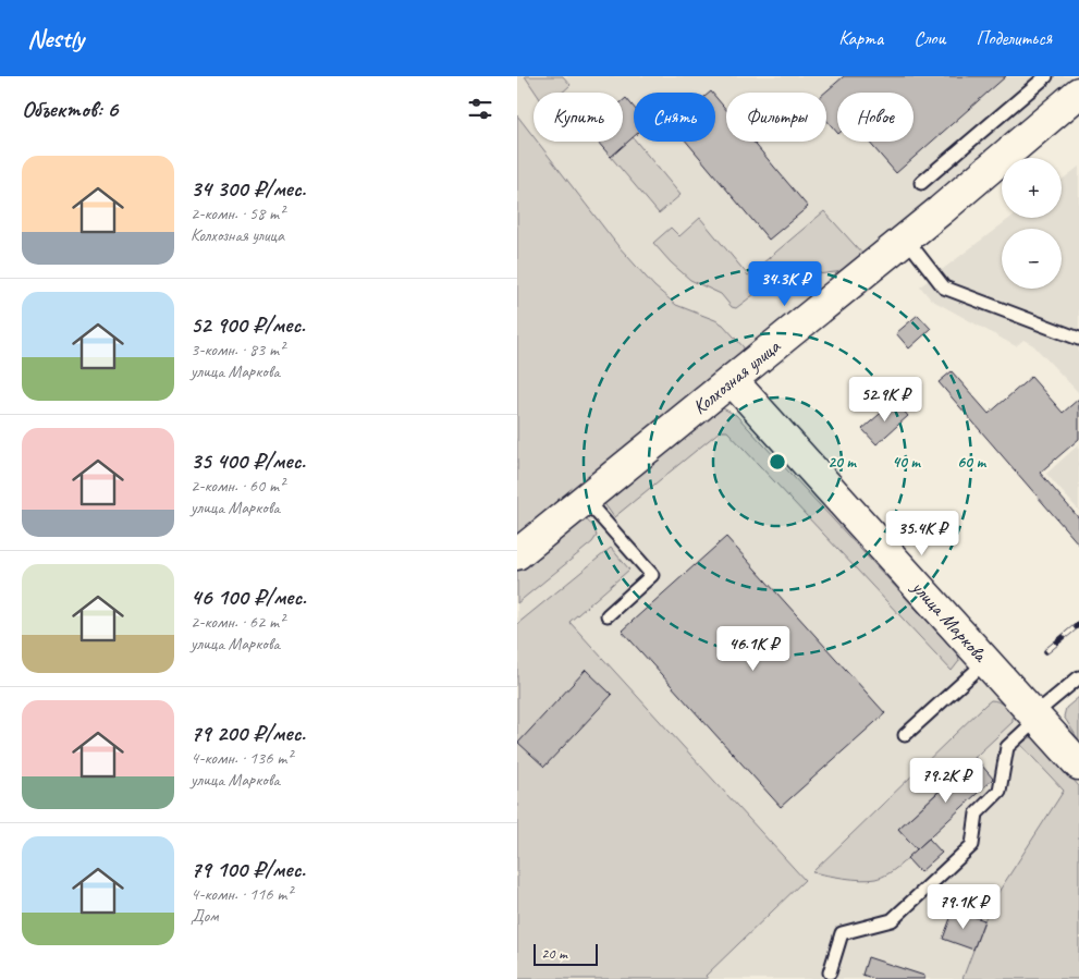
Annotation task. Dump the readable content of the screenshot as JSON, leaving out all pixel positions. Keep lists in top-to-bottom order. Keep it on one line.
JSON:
{"streets":{"street":["Колхозная улица","улица Маркова"]},"crossings":[["Колхозная улица","улица Маркова"]],"scale_bar":"20 m","page":{"header":"Nestly","nav":["Карта","Слои","Поделиться"],"heading":"Объектов: 6","chip":["Купить","Снять","Фильтры","Новое"],"list":[{"name":"34 300 ₽/мес.","note":"2-комн. · 58 m² · Колхозная улица"},{"name":"52 900 ₽/мес.","note":"3-комн. · 83 m² · улица Маркова"},{"name":"35 400 ₽/мес.","note":"2-комн. · 60 m² · улица Маркова"},{"name":"46 100 ₽/мес.","note":"2-комн. · 62 m² · улица Маркова"},{"name":"79 200 ₽/мес.","note":"4-комн. · 136 m² · улица Маркова"},{"name":"79 100 ₽/мес.","note":"4-комн. · 116 m² · Дом"}],"map_buttons":["+","−"],"price":["34.3K ₽","52.9K ₽","35.4K ₽","46.1K ₽","79.2K ₽","79.1K ₽"],"scale":"20 m"},"rings":["20 m","40 m","60 m"]}
